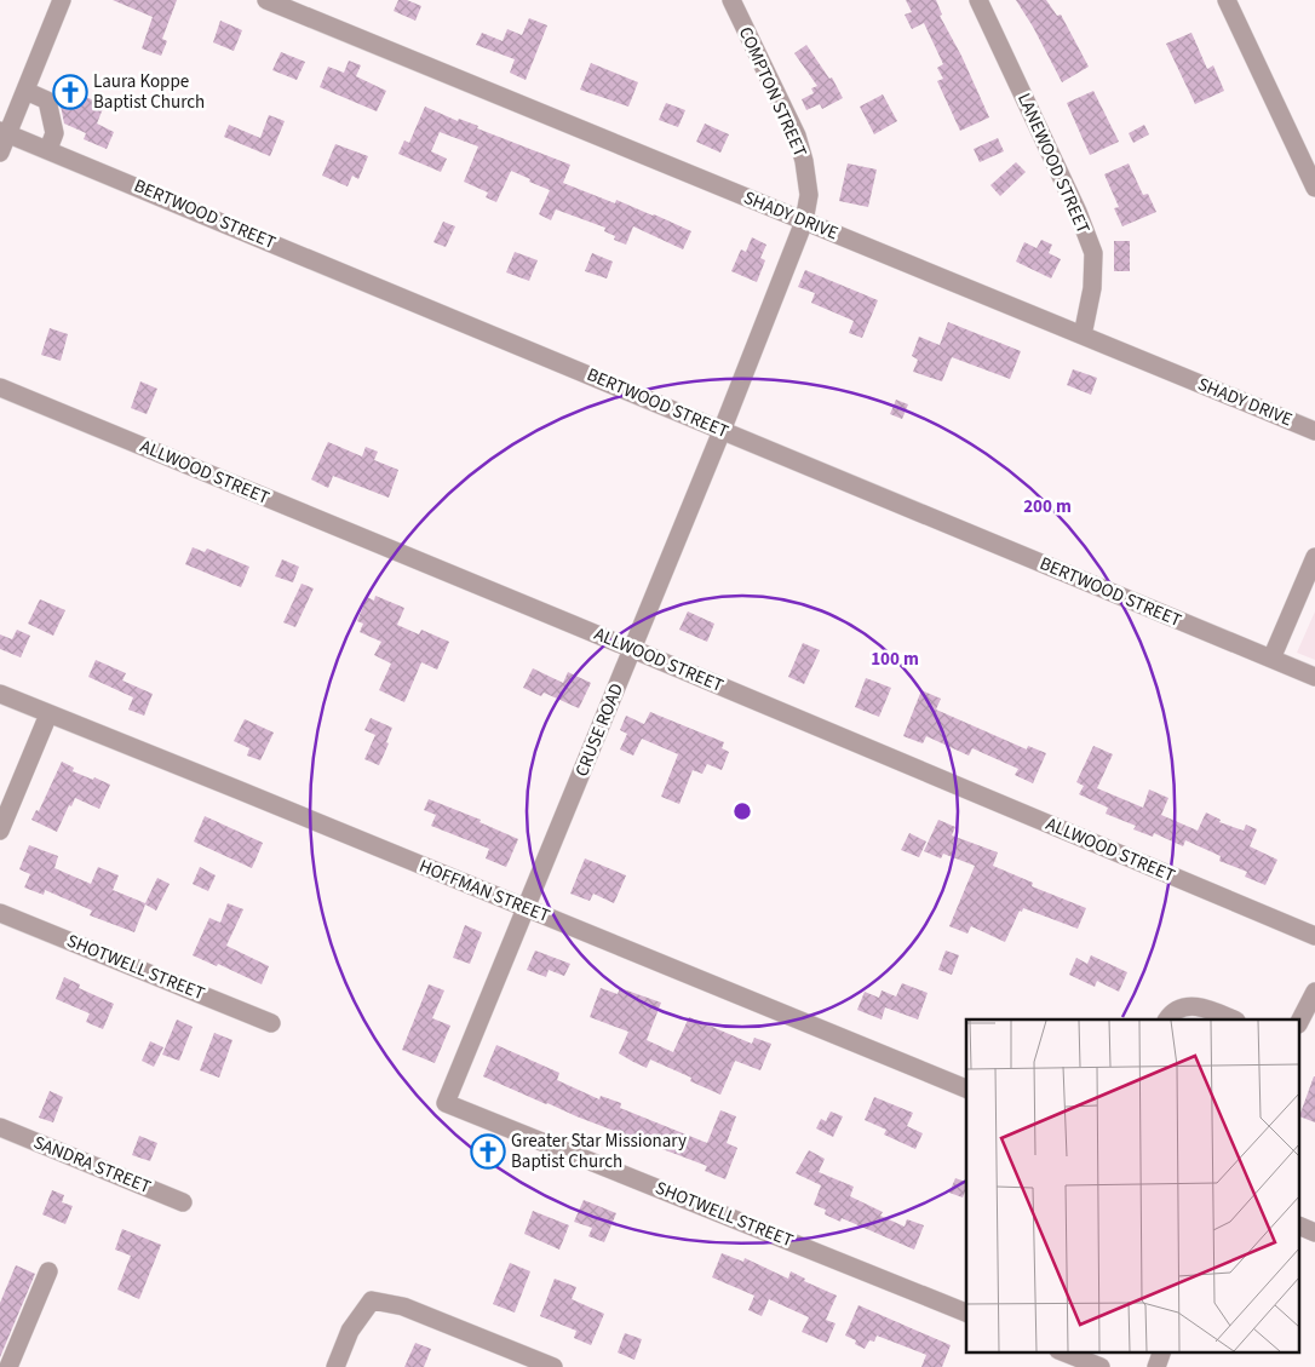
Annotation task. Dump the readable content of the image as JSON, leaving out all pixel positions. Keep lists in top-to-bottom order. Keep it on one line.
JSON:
{"streets":{"street":["COMPTON STREET","LANEWOOD STREET","BERTWOOD STREET","SHADY DRIVE","ALLWOOD STREET","CRUSE ROAD","HOFFMAN STREET","SHOTWELL STREET","SANDRA STREET"]},"crossings":[["COMPTON STREET","SHADY DRIVE"],["COMPTON STREET","CRUSE ROAD"],["LANEWOOD STREET","SHADY DRIVE"],["BERTWOOD STREET","CRUSE ROAD"],["SHADY DRIVE","CRUSE ROAD"],["ALLWOOD STREET","CRUSE ROAD"],["CRUSE ROAD","HOFFMAN STREET"],["CRUSE ROAD","SHOTWELL STREET"]],"places":{"church":["Laura Koppe Baptist Church","Greater Star Missionary Baptist Church"]},"rings":["200 m","100 m"]}
